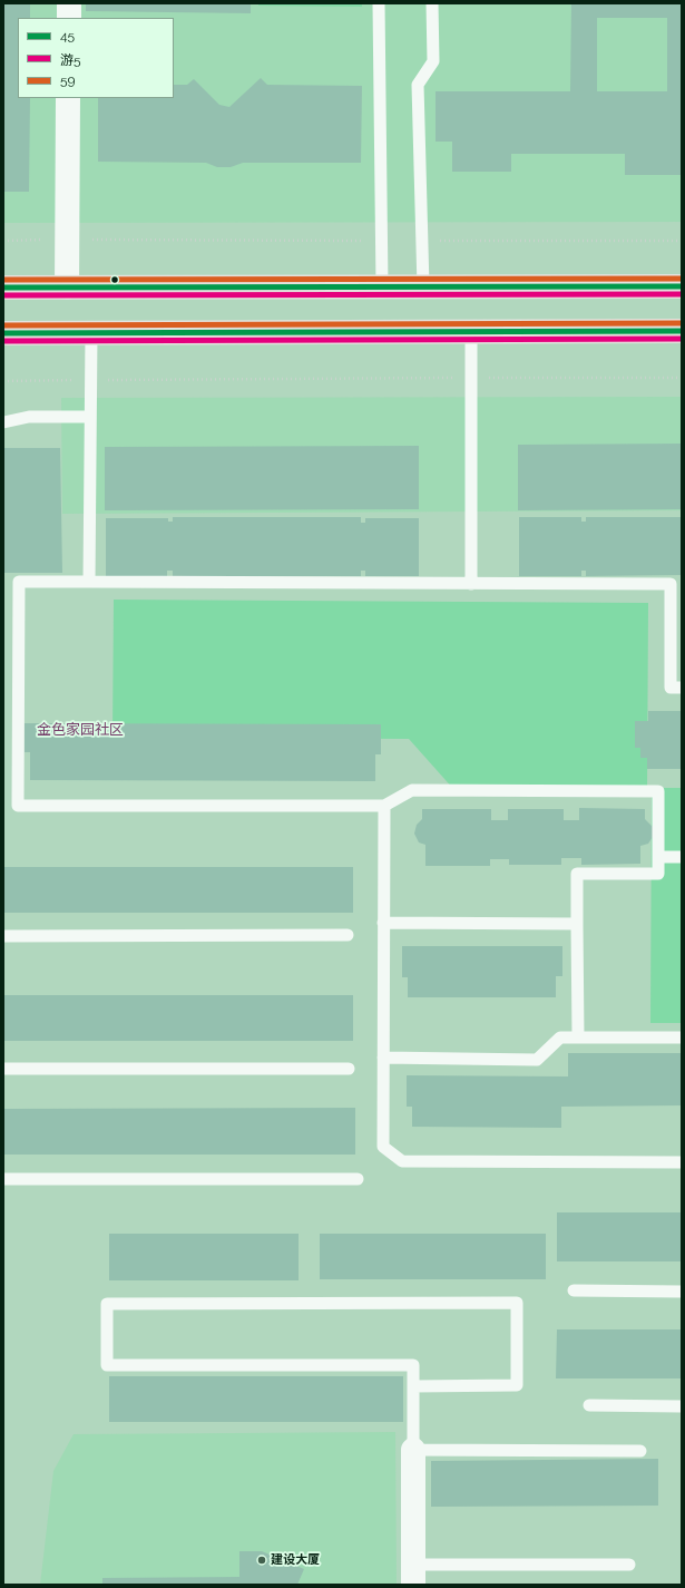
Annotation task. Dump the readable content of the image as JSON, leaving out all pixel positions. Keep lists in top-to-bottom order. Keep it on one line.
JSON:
{"districts":["金色家园社区"],"places":["建设大厦"],"lines":["transit line 59","transit line 45","transit line 游5"],"legend":["45","游5","59"]}
